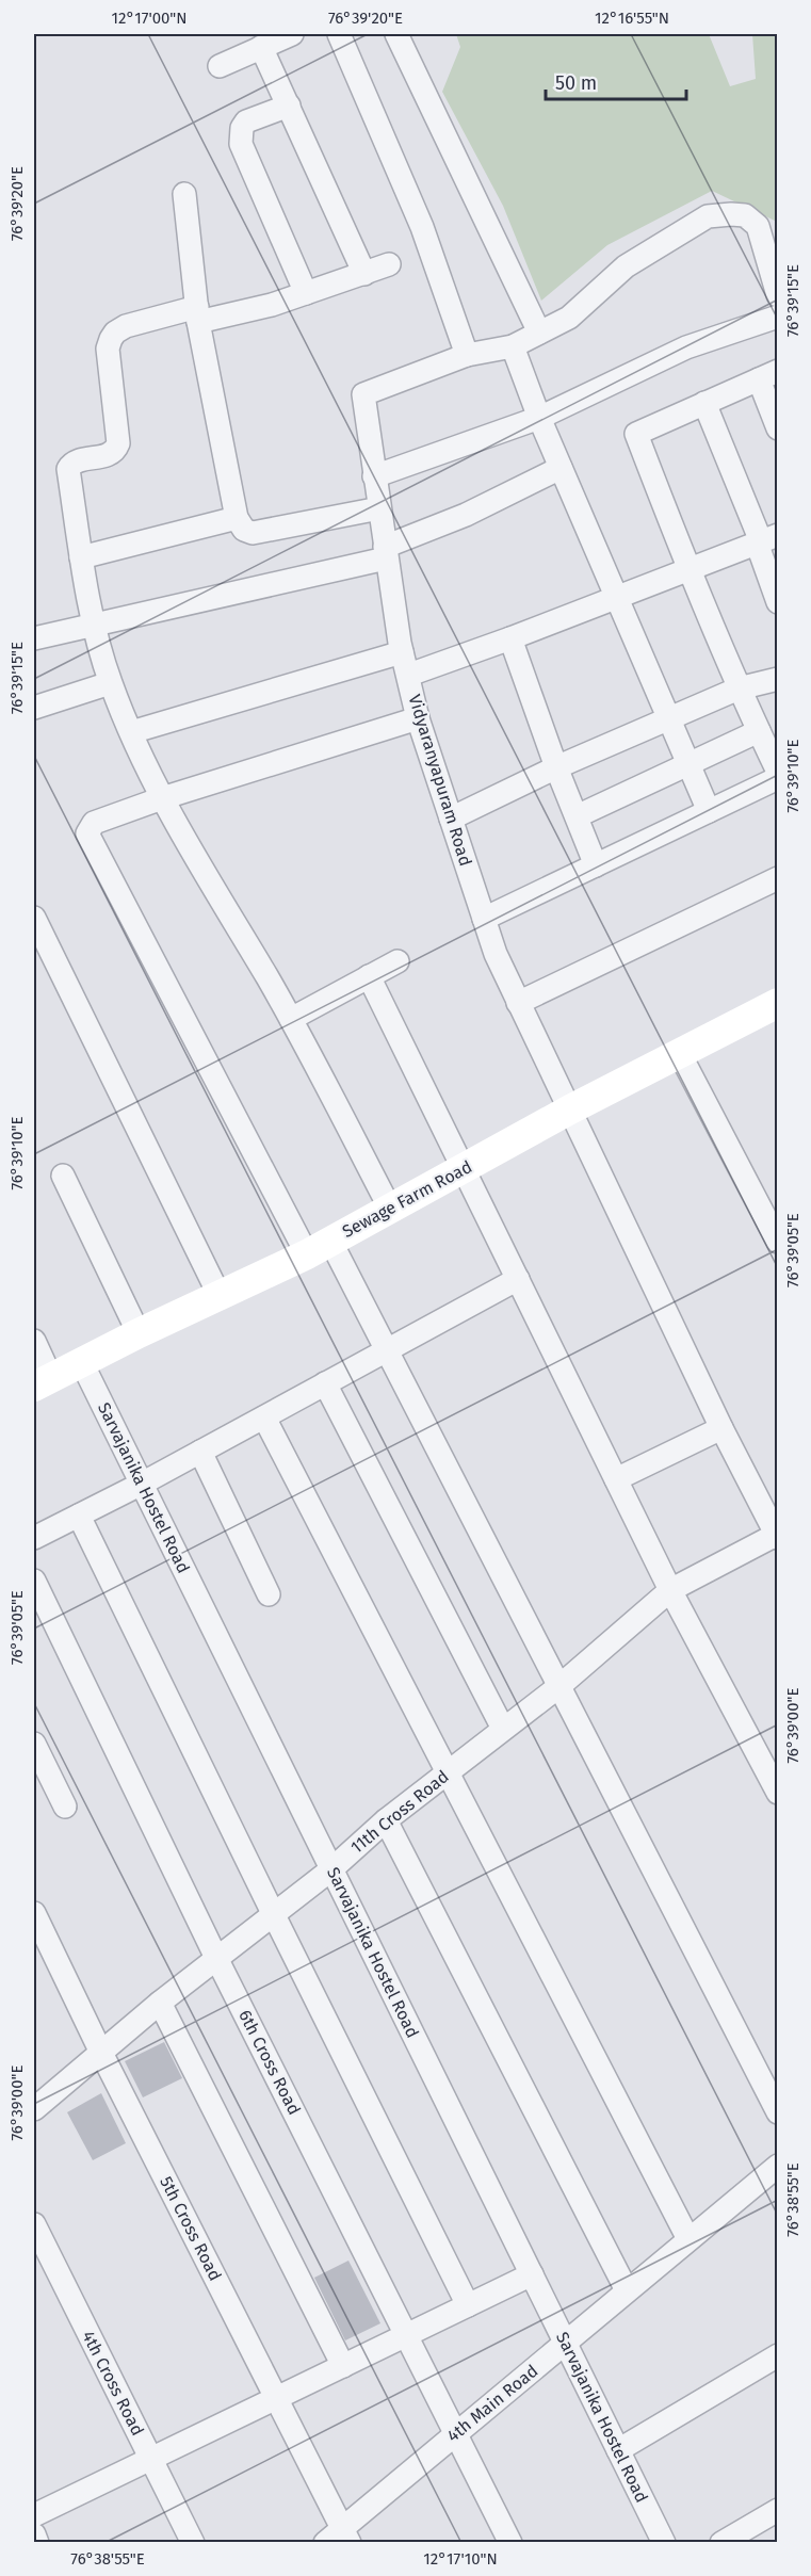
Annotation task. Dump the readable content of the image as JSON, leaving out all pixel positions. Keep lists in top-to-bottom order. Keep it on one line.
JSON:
{"streets":{"main road":["Sewage Farm Road"],"street":["Vidyaranyapuram Road","Sarvajanika Hostel Road","11th Cross Road","6th Cross Road","5th Cross Road","4th Cross Road","4th Main Road"]},"crossings":[["Vidyaranyapuram Road","Sewage Farm Road"],["Vidyaranyapuram Road","11th Cross Road"],["Sewage Farm Road","Sarvajanika Hostel Road"],["Sarvajanika Hostel Road","11th Cross Road"],["Sarvajanika Hostel Road","4th Main Road"],["11th Cross Road","6th Cross Road"],["11th Cross Road","5th Cross Road"],["6th Cross Road","4th Main Road"],["5th Cross Road","4th Main Road"]],"scale_bar":"50 m","coordinates":["12°17'00\"N","76°39'20\"E","12°16'55\"N","76°39'15\"E","76°39'10\"E","76°39'05\"E","76°39'00\"E","76°38'55\"E","12°17'10\"N"]}
